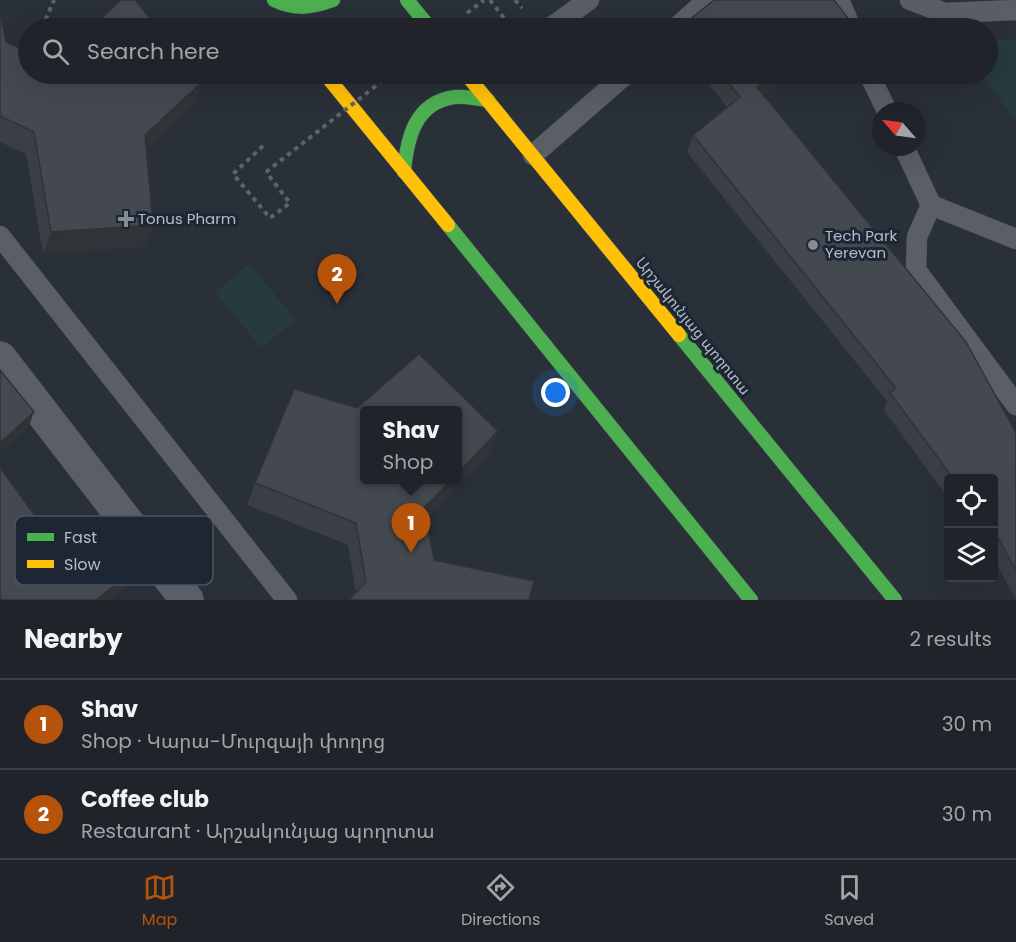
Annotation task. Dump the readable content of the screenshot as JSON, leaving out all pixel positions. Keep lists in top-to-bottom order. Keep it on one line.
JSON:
{"streets":{"main road":["Արշակունյաց պողոտա"]},"places":{"health":["Tonus Pharm"],"other":["Tech Park Yerevan"]},"legend":["Fast","Slow"],"north":"top left","page":{"search":"Search here","pins":["2","1"],"popup":["Shav","Shop"],"heading":["Nearby","2 results"],"list":[{"mark":"1","name":"Shav","note":"Shop · Կարա-Մուրզայի փողոց","value":"30 m"},{"mark":"2","name":"Coffee club","note":"Restaurant · Արշակունյաց պողոտա","value":"30 m"}],"nav":["Map","Directions","Saved"]}}
